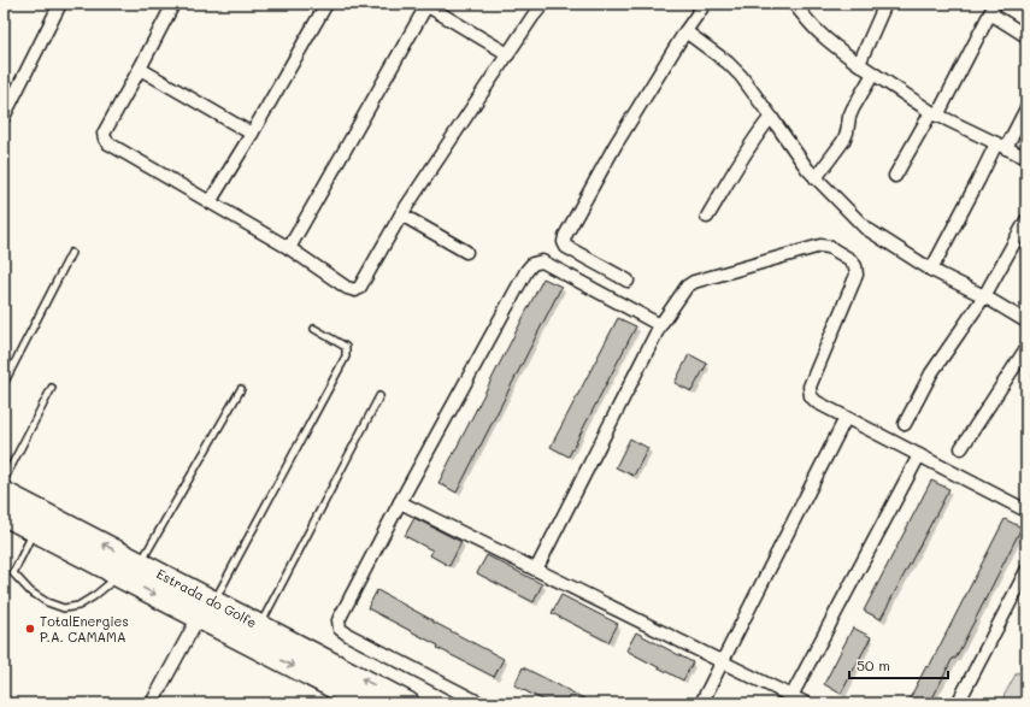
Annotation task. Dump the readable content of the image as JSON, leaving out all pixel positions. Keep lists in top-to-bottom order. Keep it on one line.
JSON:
{"streets":{"highway":["Estrada do Golfe"]},"places":["TotalEnergies P.A. CAMAMA"],"scale_bar":"50 m"}
